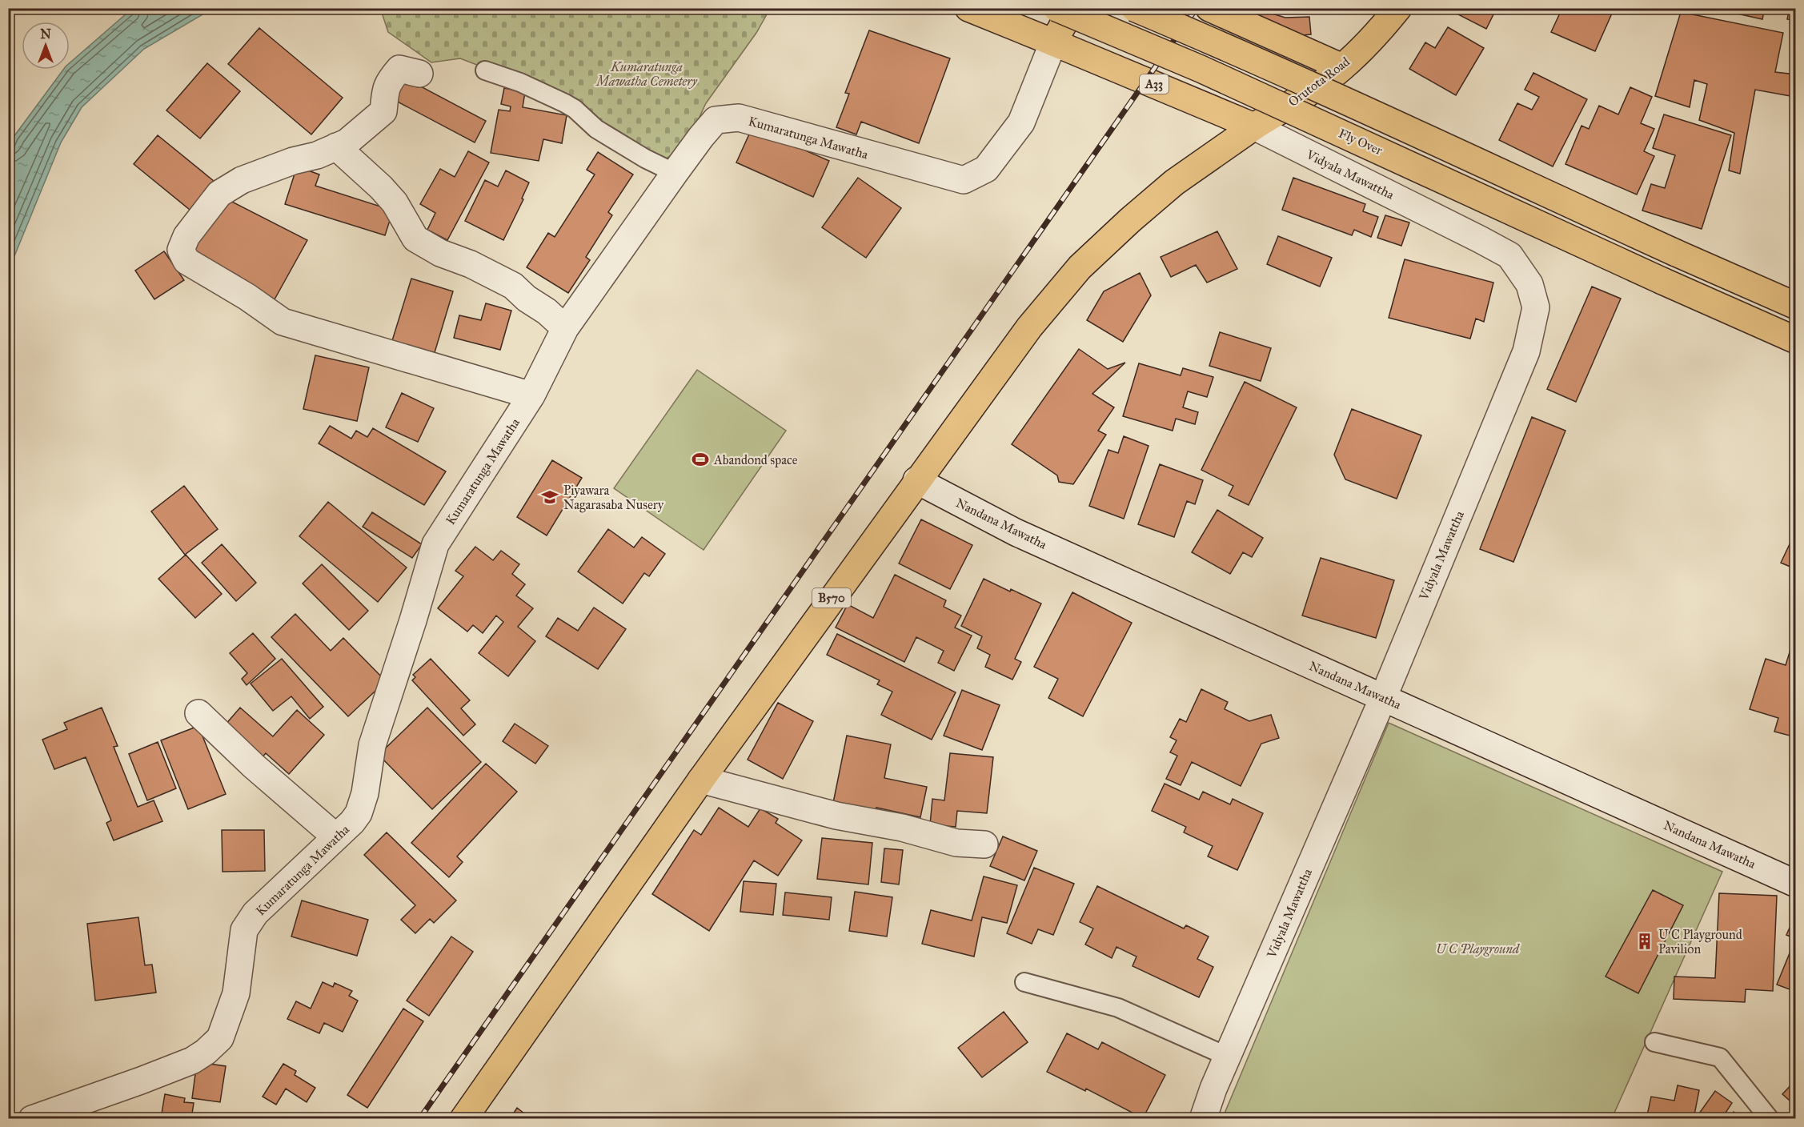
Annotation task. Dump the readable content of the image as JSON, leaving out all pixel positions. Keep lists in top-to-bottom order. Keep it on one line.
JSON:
{"streets":{"main road":["Orutota Road","A33","Fly Over","B570"],"street":["Kumaratunga Mawatha","Vidyala Mawattha","Nandana Mawatha"]},"crossings":[["Orutota Road","A33"],["Orutota Road","Vidyala Mawattha"],["Orutota Road","B570"],["A33","Kumaratunga Mawatha"],["A33","Vidyala Mawattha"],["A33","B570"],["Vidyala Mawattha","Nandana Mawatha"],["Vidyala Mawattha","B570"],["Nandana Mawatha","B570"]],"parks":["Kumaratunga Mawatha Cemetery","U C Playground"],"places":{"sports":["Abandond space"],"school or university":["Piyawara Nagarasaba Nusery"],"building":["U C Playground Pavilion"]},"north":"top"}
